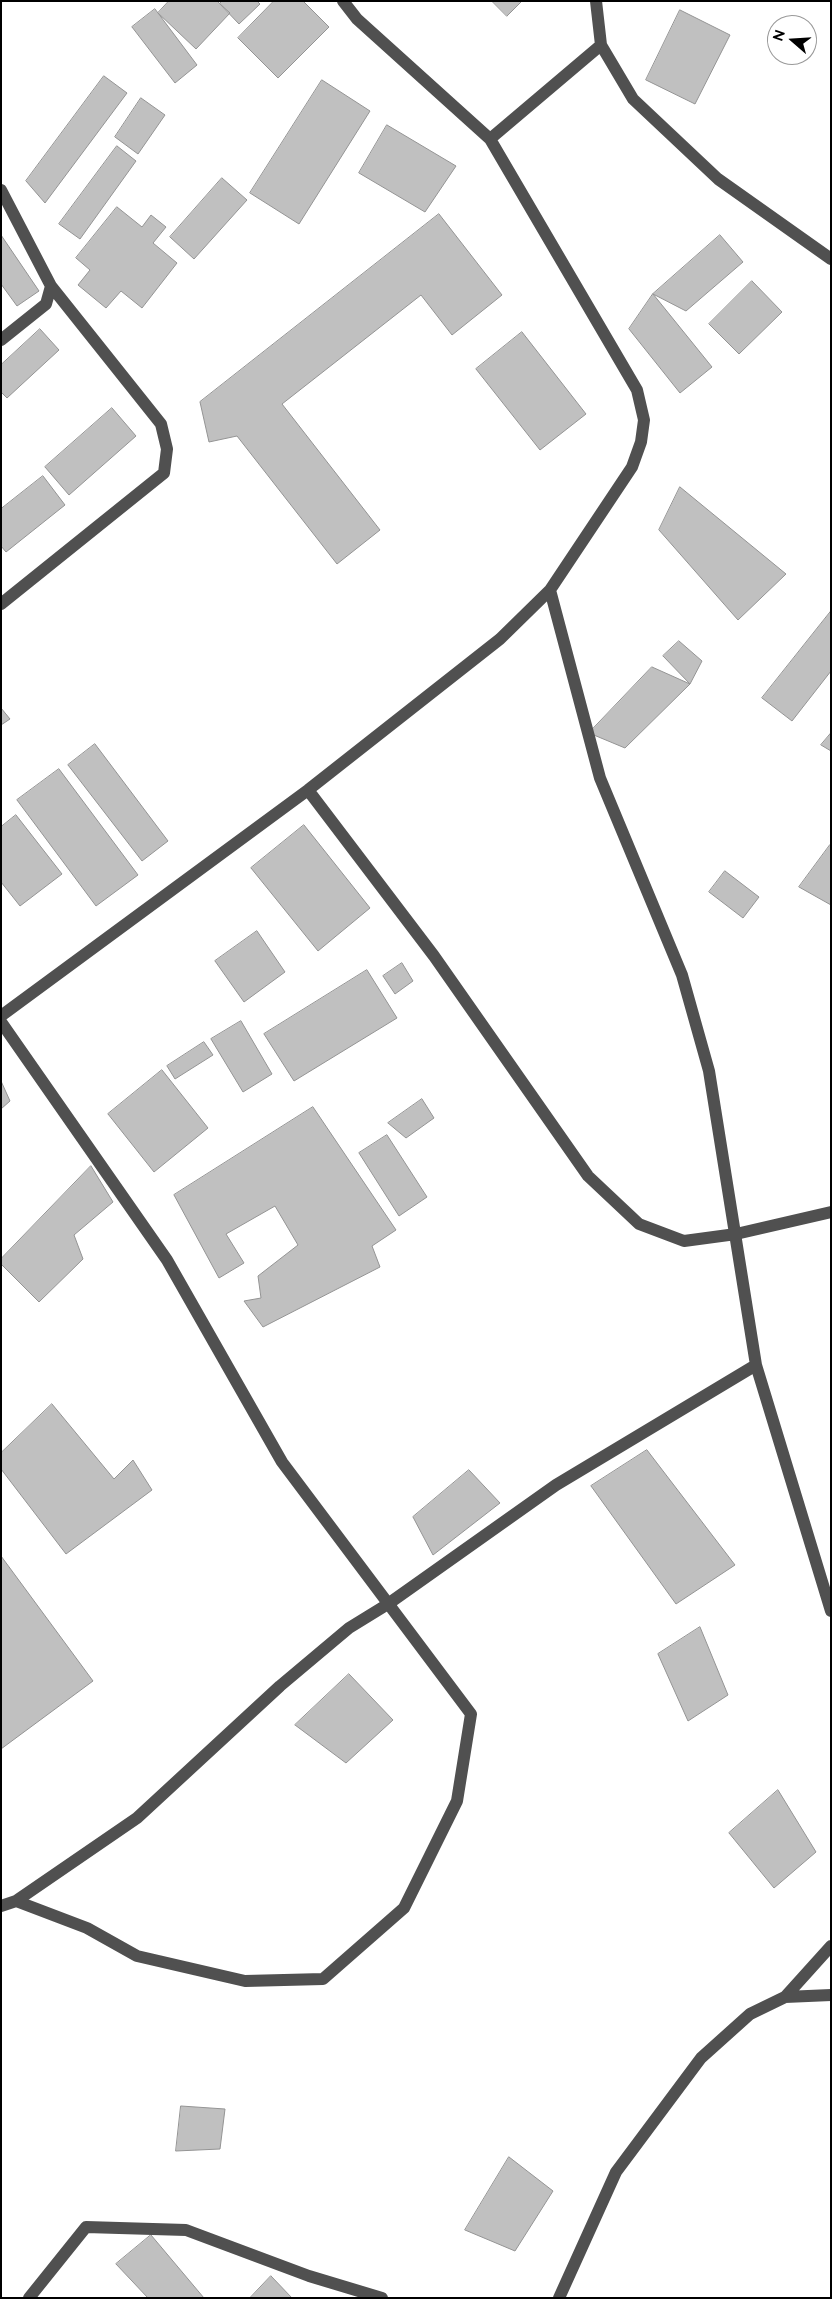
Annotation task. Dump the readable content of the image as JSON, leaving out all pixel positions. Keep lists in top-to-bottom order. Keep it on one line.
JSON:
{"north":"left"}
